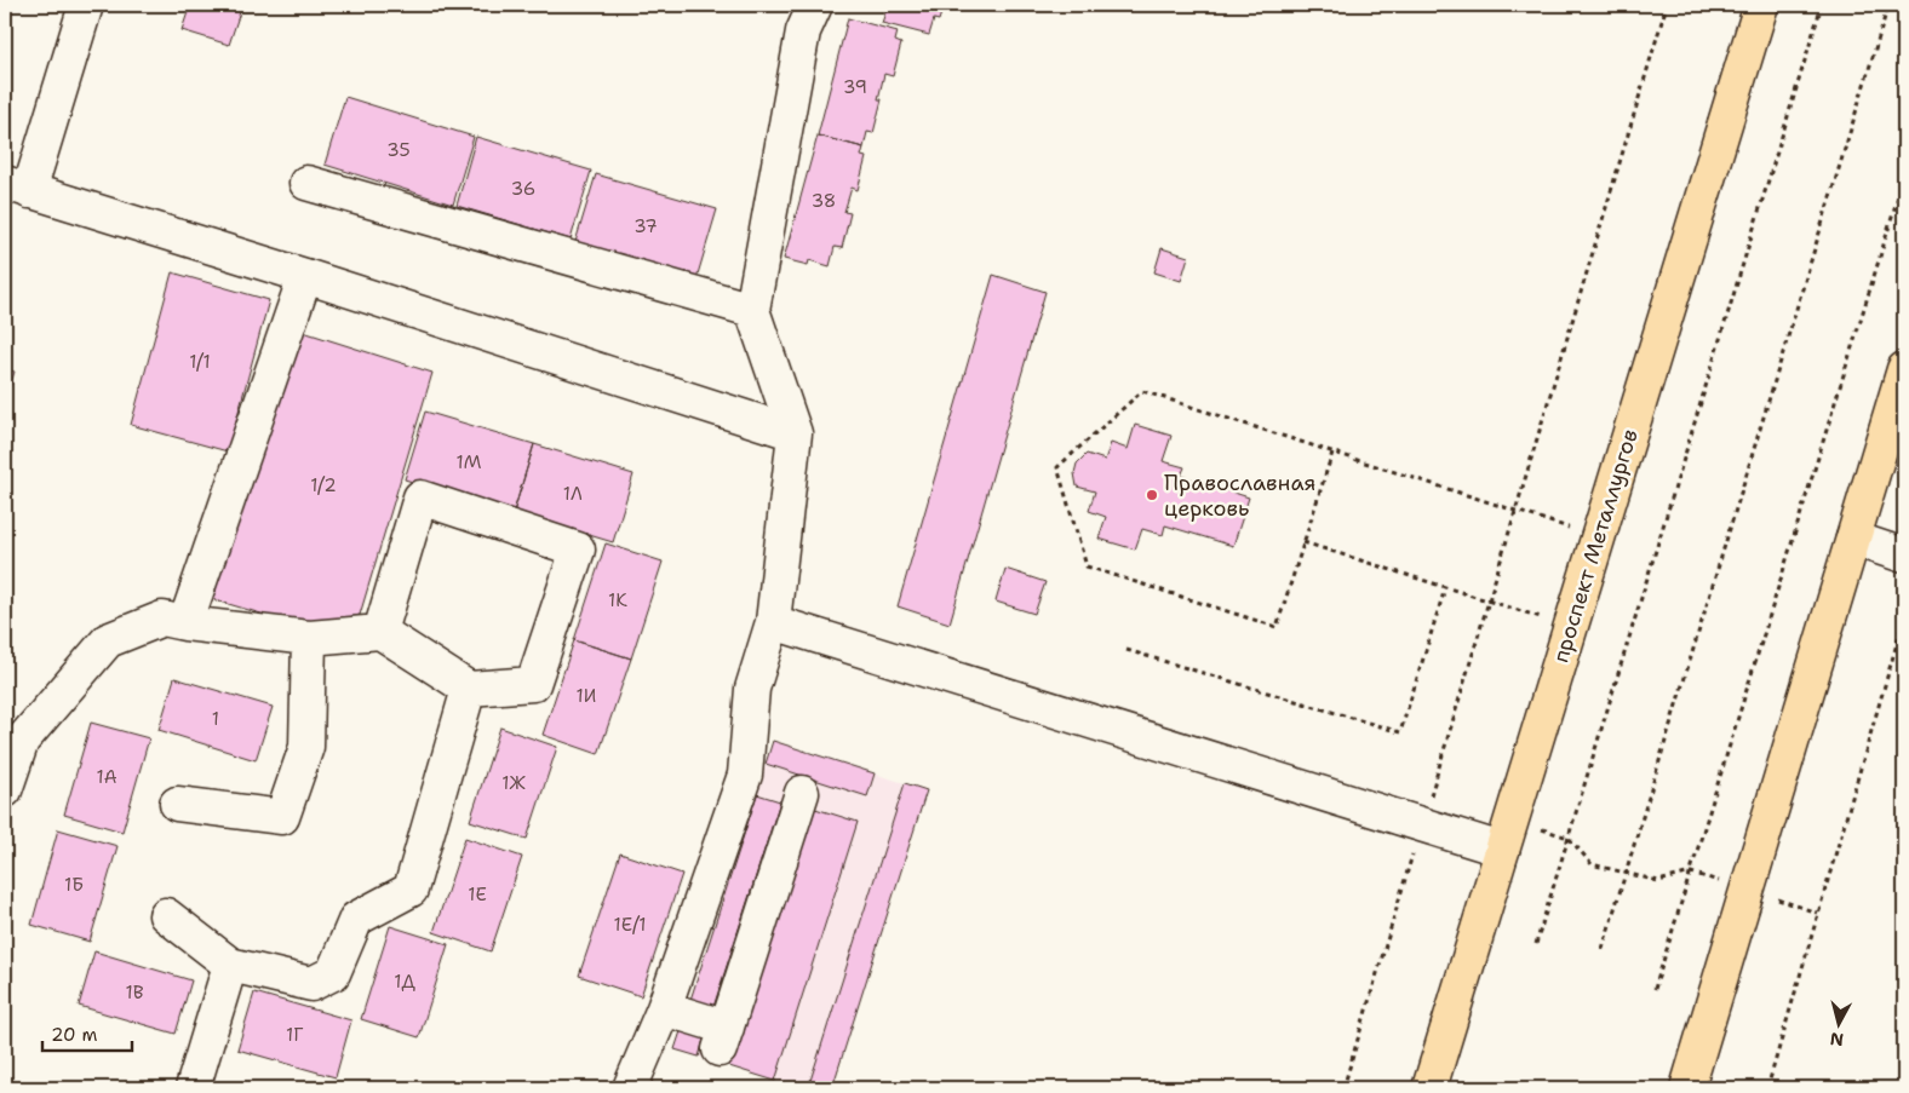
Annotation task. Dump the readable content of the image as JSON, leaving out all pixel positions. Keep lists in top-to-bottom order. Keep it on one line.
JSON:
{"streets":{"main road":["проспект Металлургов"]},"places":["Православная церковь"],"house_numbers":["39","35","36","38","37","1/1","1М","1/2","1Л","1К","1И","1","1А","1Ж","1Б","1Е","1Е/1","1Д","1В","1Г"],"scale_bar":"20 m","north":"bottom"}
